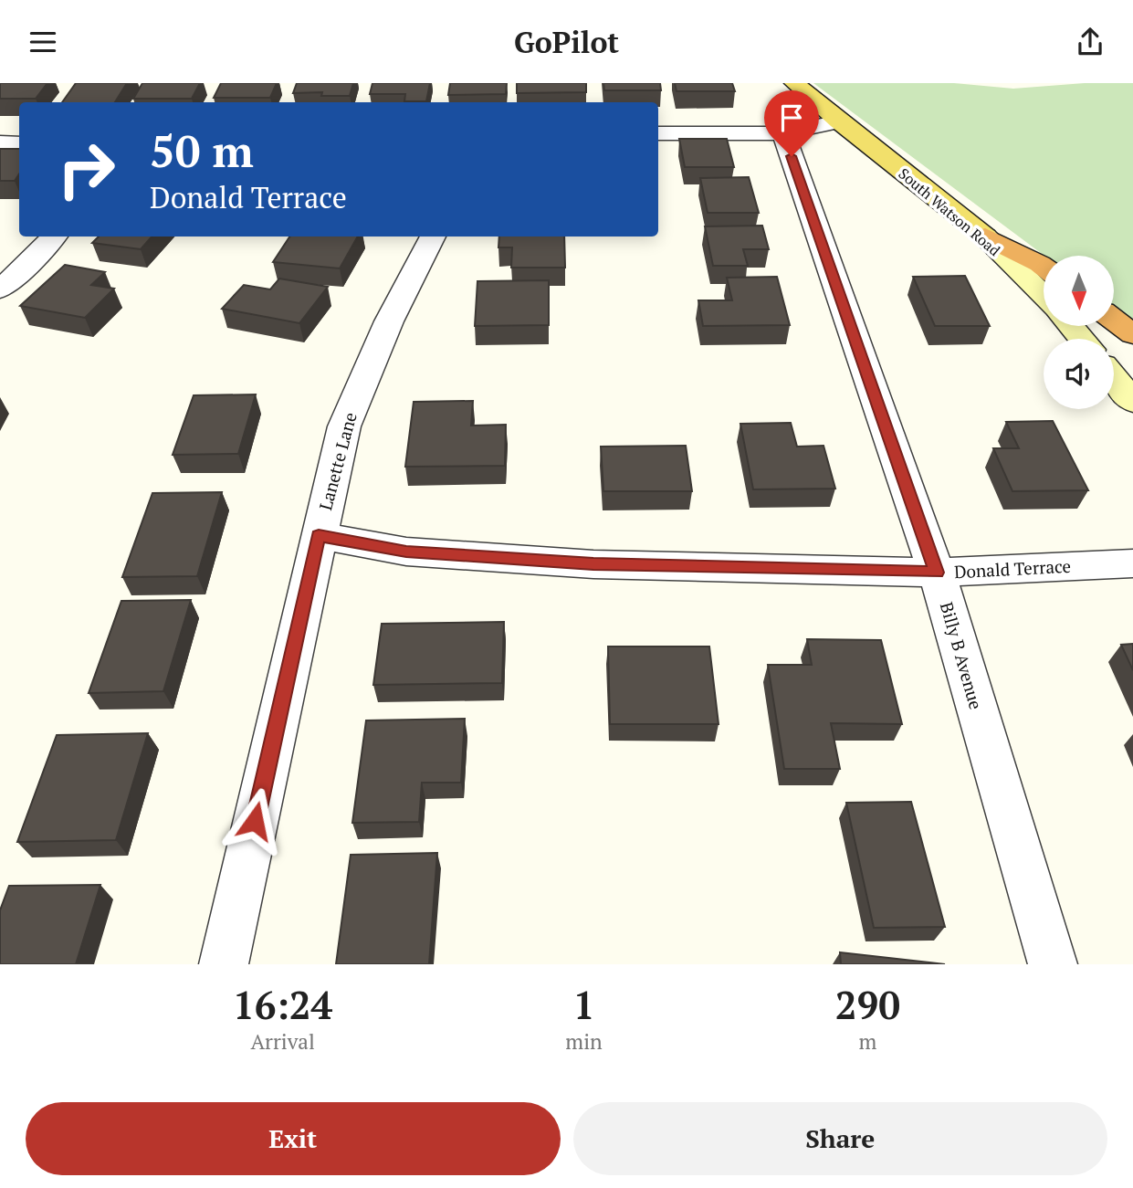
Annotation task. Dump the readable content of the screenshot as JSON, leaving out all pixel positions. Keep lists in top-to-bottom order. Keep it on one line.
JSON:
{"streets":{"main road":["South Watson Road"],"street":["Lanette Lane","Donald Terrace","Billy B Avenue"]},"crossings":[["Lanette Lane","Donald Terrace"],["Donald Terrace","Billy B Avenue"]],"north":"bottom","page":{"header":"GoPilot","turn":["50 m","Donald Terrace"],"eta":["16:24","Arrival","1","min","290","m"],"buttons":["Exit","Share"]}}
